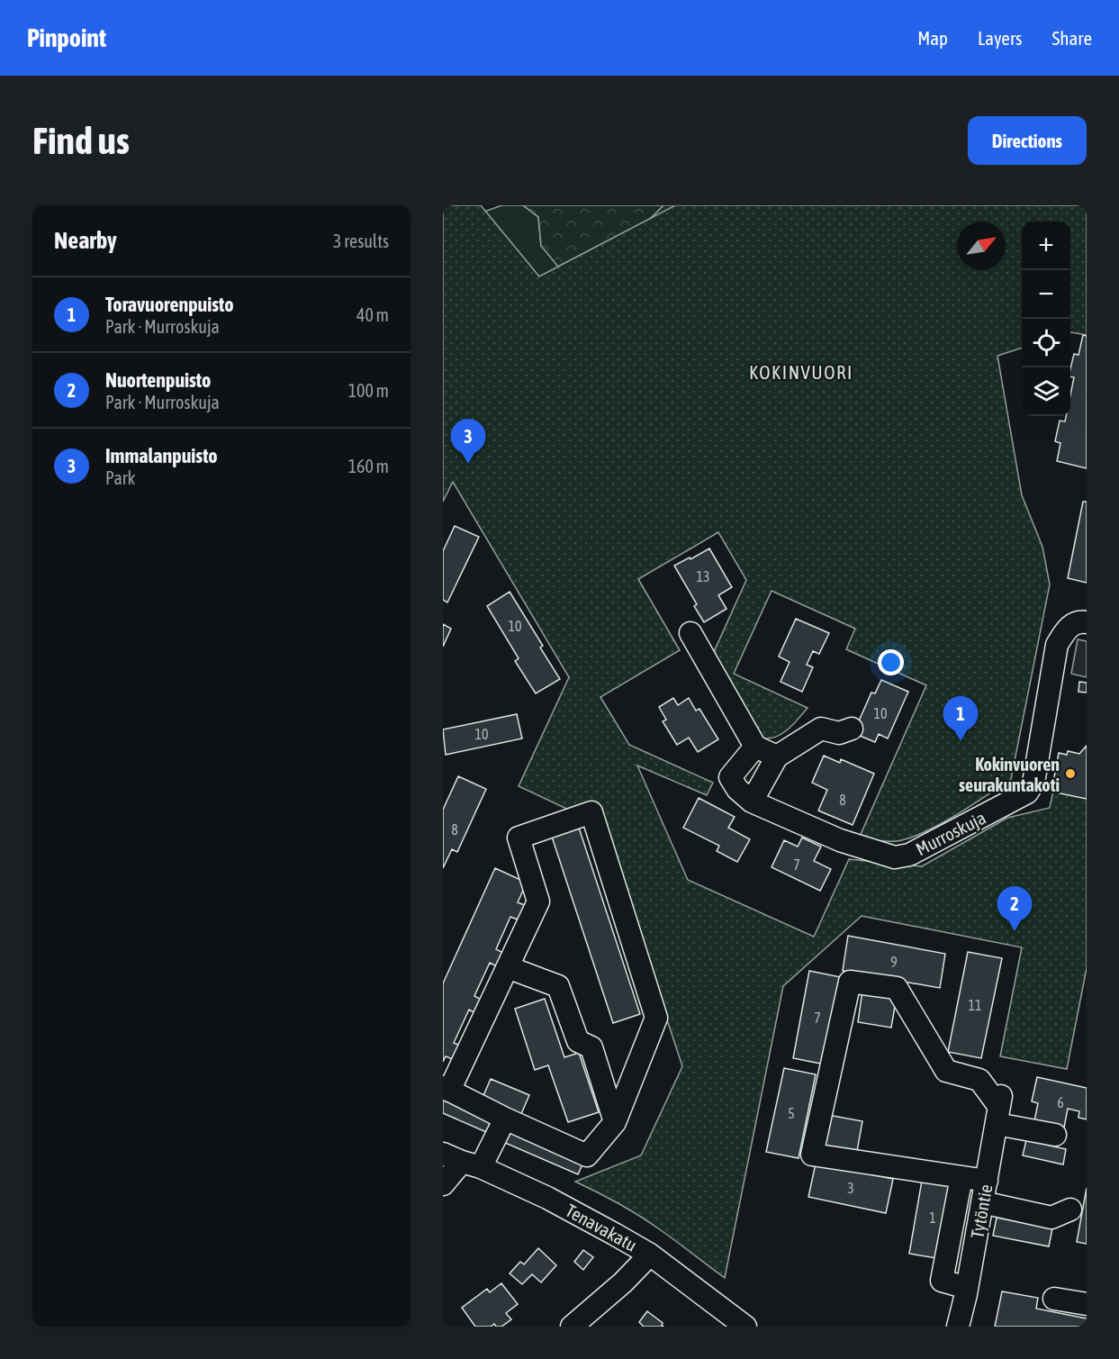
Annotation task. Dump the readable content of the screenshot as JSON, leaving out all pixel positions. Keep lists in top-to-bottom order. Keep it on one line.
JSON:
{"streets":{"street":["Murroskuja","Tytöntie","Tenavakatu"]},"districts":["KOKINVUORI"],"places":["Kokinvuoren seurakuntakoti"],"house_numbers":["13","10","10","10","8","8","7","9","11","7","6","5","3","1"],"north":"top right","page":{"header":"Pinpoint","nav":["Map","Layers","Share"],"buttons":"Directions","title":"Find us","heading":["Nearby","3 results"],"map_buttons":["+","−"],"list":[{"mark":"1","name":"Toravuorenpuisto","note":"Park · Murroskuja","value":"40 m"},{"mark":"2","name":"Nuortenpuisto","note":"Park · Murroskuja","value":"100 m"},{"mark":"3","name":"Immalanpuisto","note":"Park","value":"160 m"}],"pins":["3","1","2"]}}
